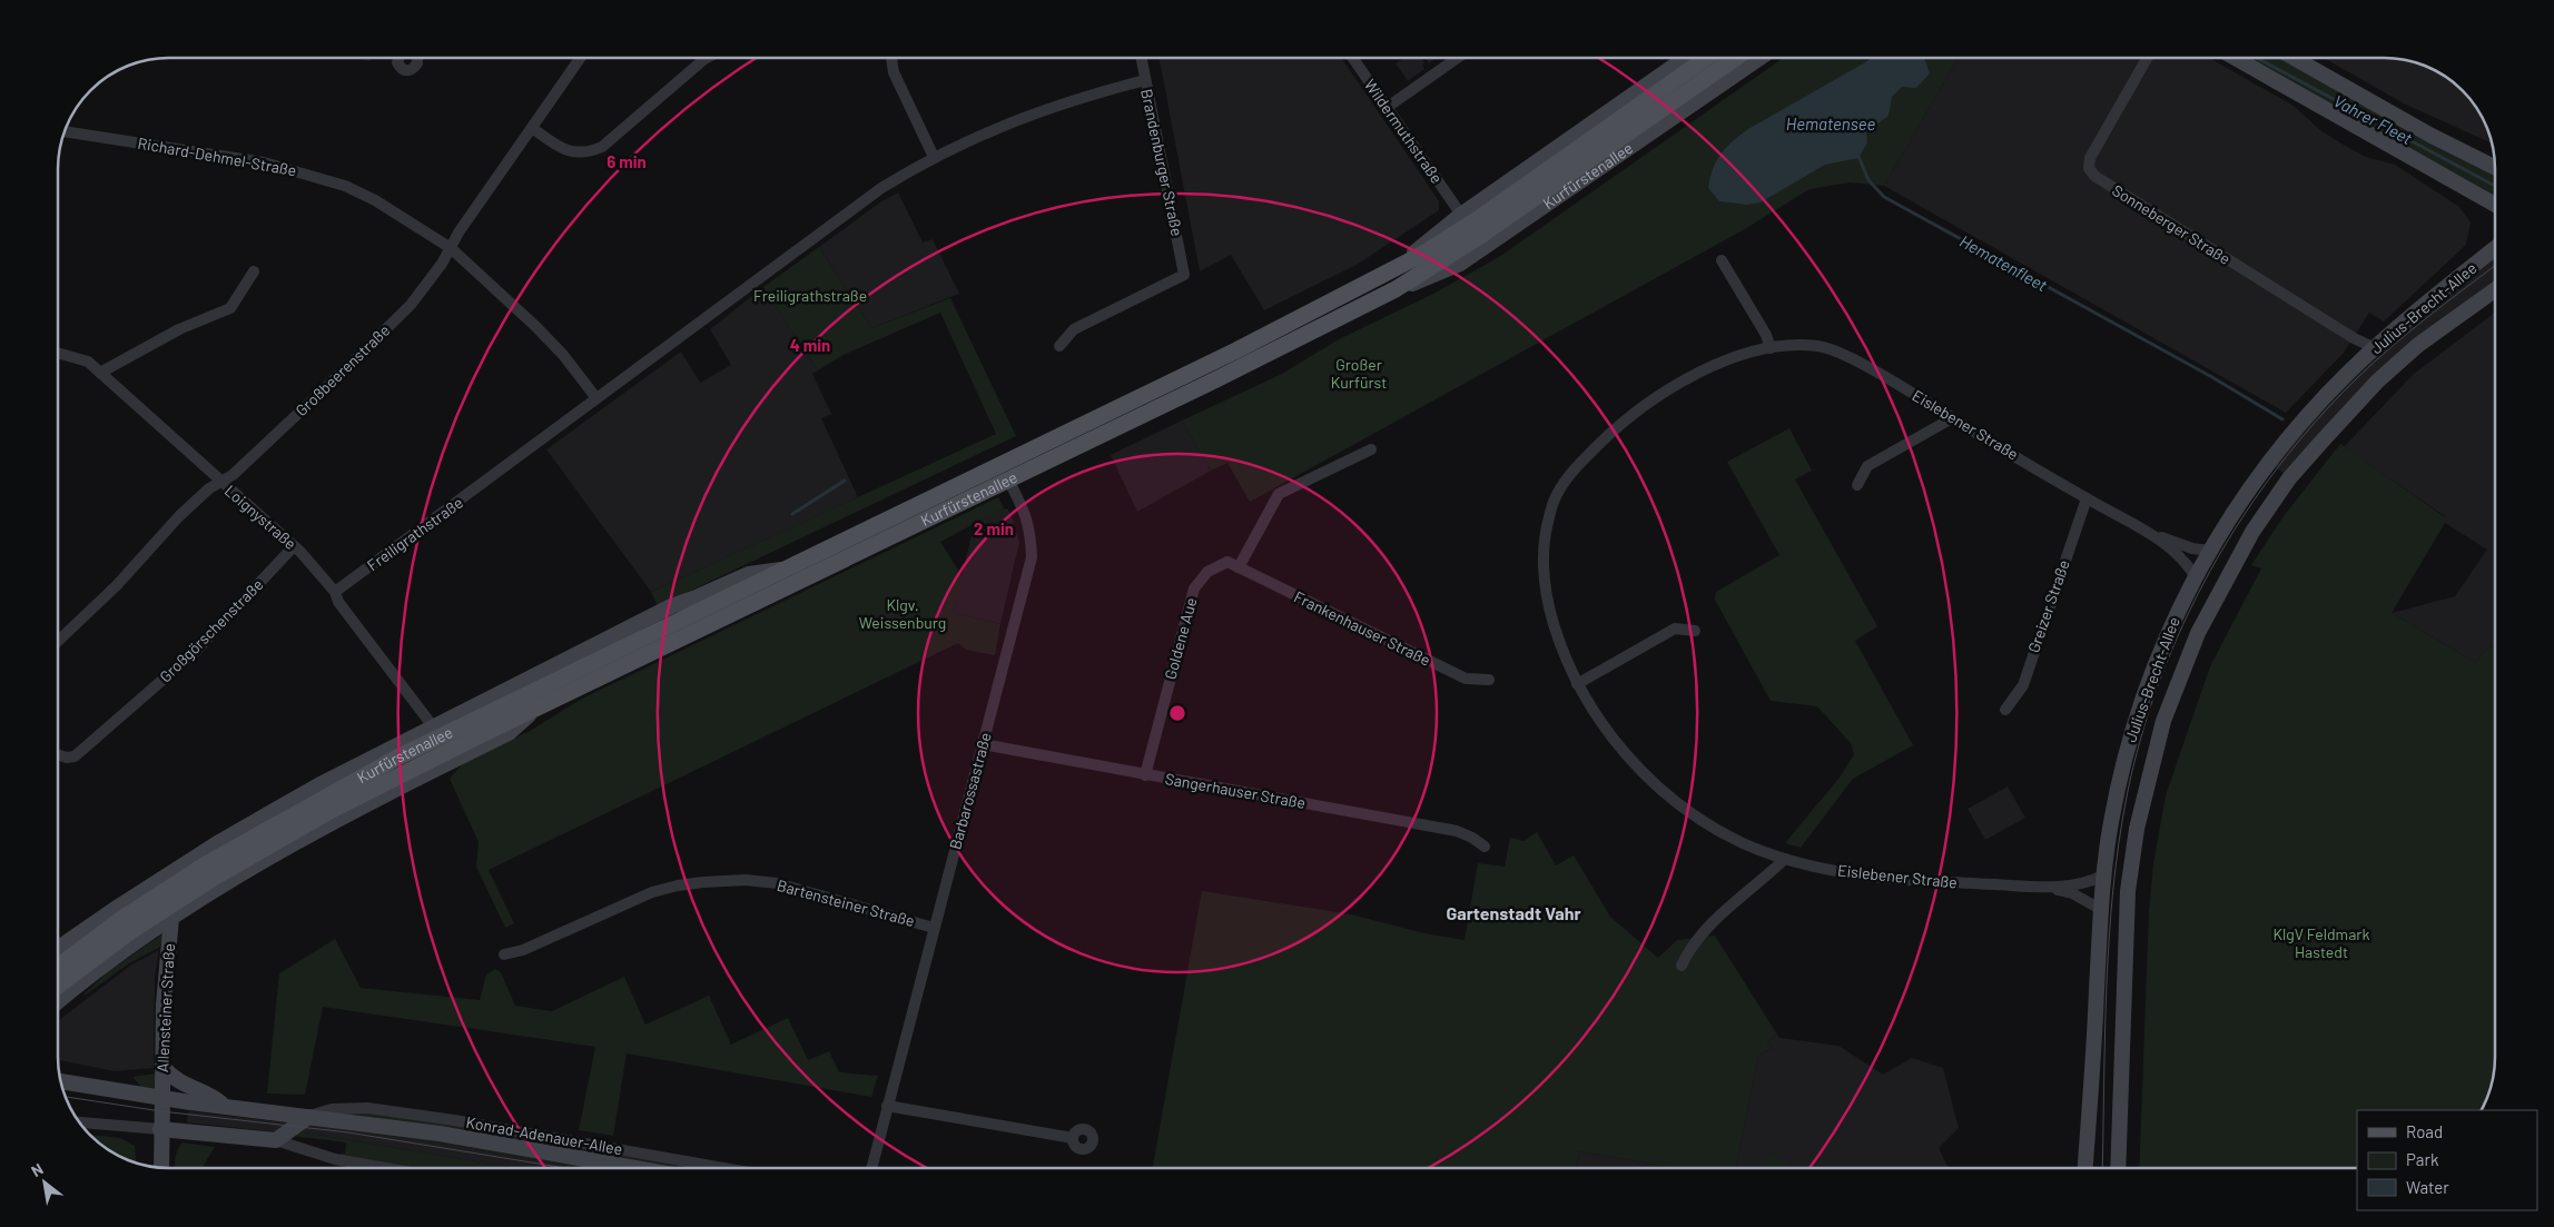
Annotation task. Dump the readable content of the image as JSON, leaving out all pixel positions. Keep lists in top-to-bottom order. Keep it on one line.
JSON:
{"streets":{"main road":["Kurfürstenallee","Julius-Brecht-Allee","Allensteiner Straße","Konrad-Adenauer-Allee"],"street":["Wildermuthstraße","Richard-Dehmel-Straße","Brandenburger Straße","Sonneberger Straße","Großbeerenstraße","Eislebener Straße","Loignystraße","Freiligrathstraße","Greizer Straße","Frankenhauser Straße","Großgörschenstraße","Goldene Aue","Barbarossastraße","Sangerhauser Straße","Bartensteiner Straße"]},"crossings":[["Wildermuthstraße","Kurfürstenallee"],["Richard-Dehmel-Straße","Großbeerenstraße"],["Richard-Dehmel-Straße","Freiligrathstraße"],["Brandenburger Straße","Freiligrathstraße"],["Kurfürstenallee","Loignystraße"],["Kurfürstenallee","Barbarossastraße"],["Kurfürstenallee","Allensteiner Straße"],["Sonneberger Straße","Julius-Brecht-Allee"],["Julius-Brecht-Allee","Eislebener Straße"],["Großbeerenstraße","Loignystraße"],["Eislebener Straße","Greizer Straße"],["Loignystraße","Freiligrathstraße"],["Loignystraße","Großgörschenstraße"],["Frankenhauser Straße","Goldene Aue"],["Goldene Aue","Sangerhauser Straße"],["Barbarossastraße","Sangerhauser Straße"],["Barbarossastraße","Bartensteiner Straße"],["Allensteiner Straße","Konrad-Adenauer-Allee"]],"districts":["Gartenstadt Vahr"],"water":["Vahrer Fleet","Hematensee","Hematenfleet"],"parks":["Freiligrathstraße","Großer Kurfürst","Klgv. Weissenburg","KlgV Feldmark Hastedt"],"legend":["Road","Park","Water"],"north":"top left","rings":["6 min","4 min","2 min"]}
